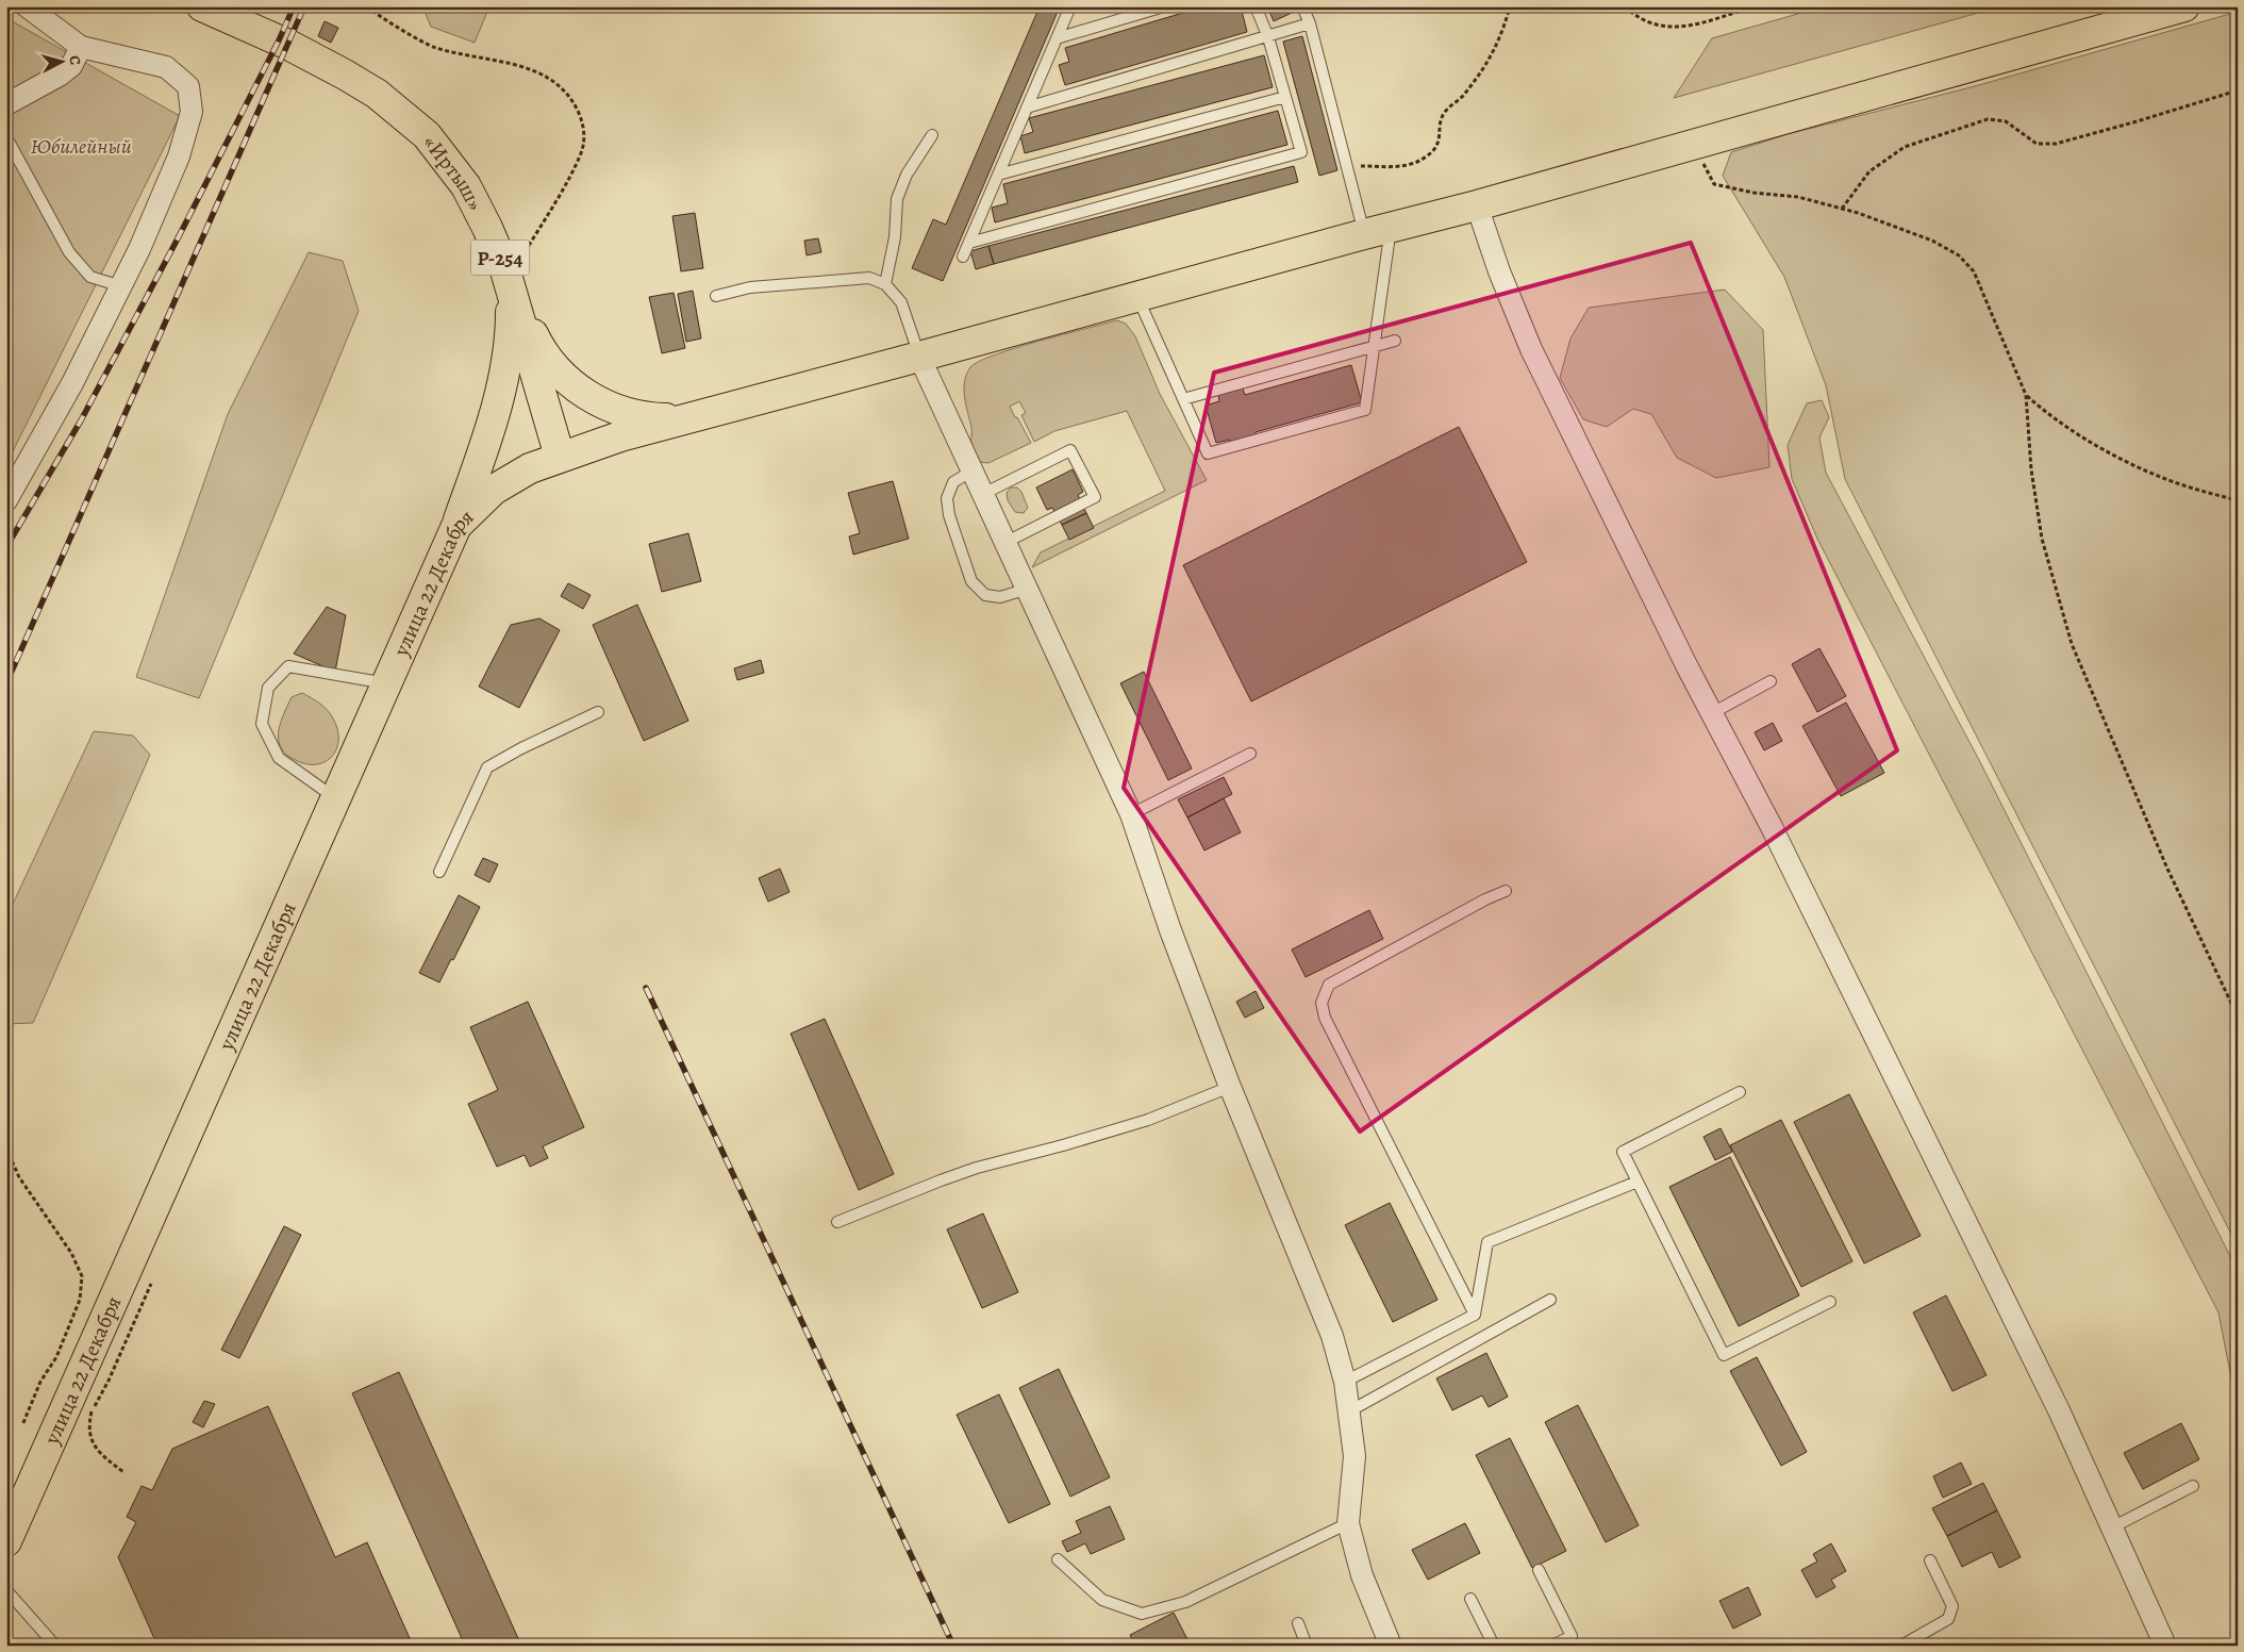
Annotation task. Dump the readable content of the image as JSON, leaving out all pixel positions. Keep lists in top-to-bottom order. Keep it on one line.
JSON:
{"streets":{"main road":["«Иртыш»","Р-254","улица 22 Декабря"]},"crossings":[["«Иртыш»","улица 22 Декабря"]],"parks":["Юбилейный"],"north":"right"}
